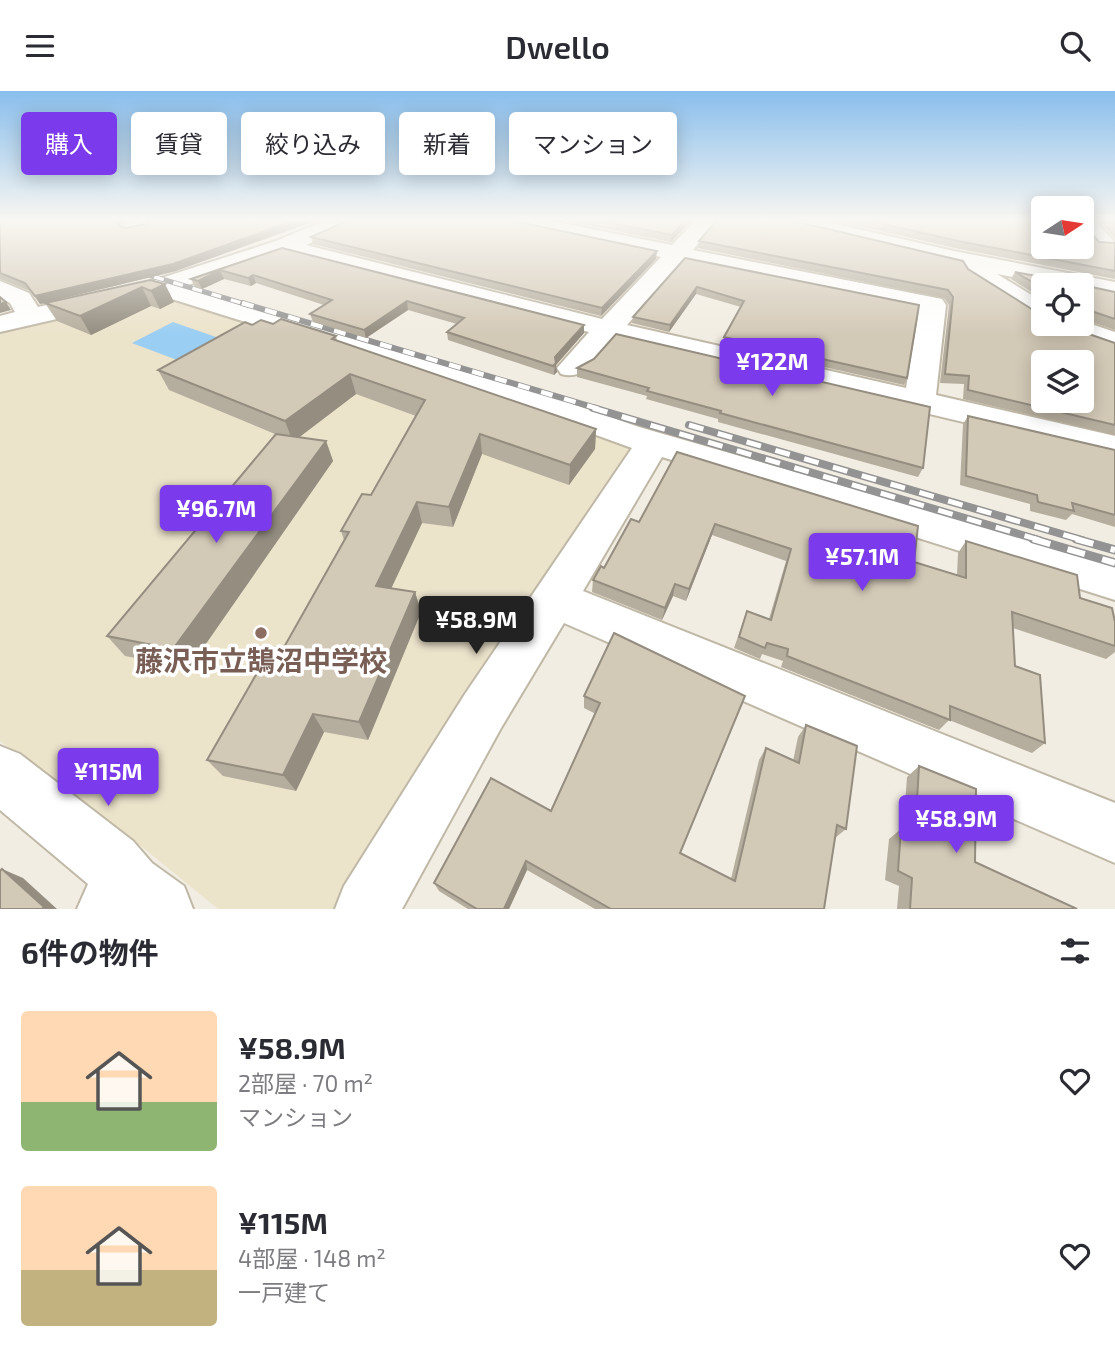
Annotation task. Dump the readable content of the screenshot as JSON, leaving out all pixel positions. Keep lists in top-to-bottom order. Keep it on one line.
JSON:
{"places":["藤沢市立鵠沼中学校"],"north":"right","page":{"header":"Dwello","chip":["購入","賃貸","絞り込み","新着","マンション"],"price":["¥122M","¥96.7M","¥57.1M","¥58.9M","¥115M","¥58.9M"],"heading":"6件の物件","list":[{"name":"¥58.9M","note":"2部屋 · 70 m² · マンション"},{"name":"¥115M","note":"4部屋 · 148 m² · 一戸建て"}]}}
